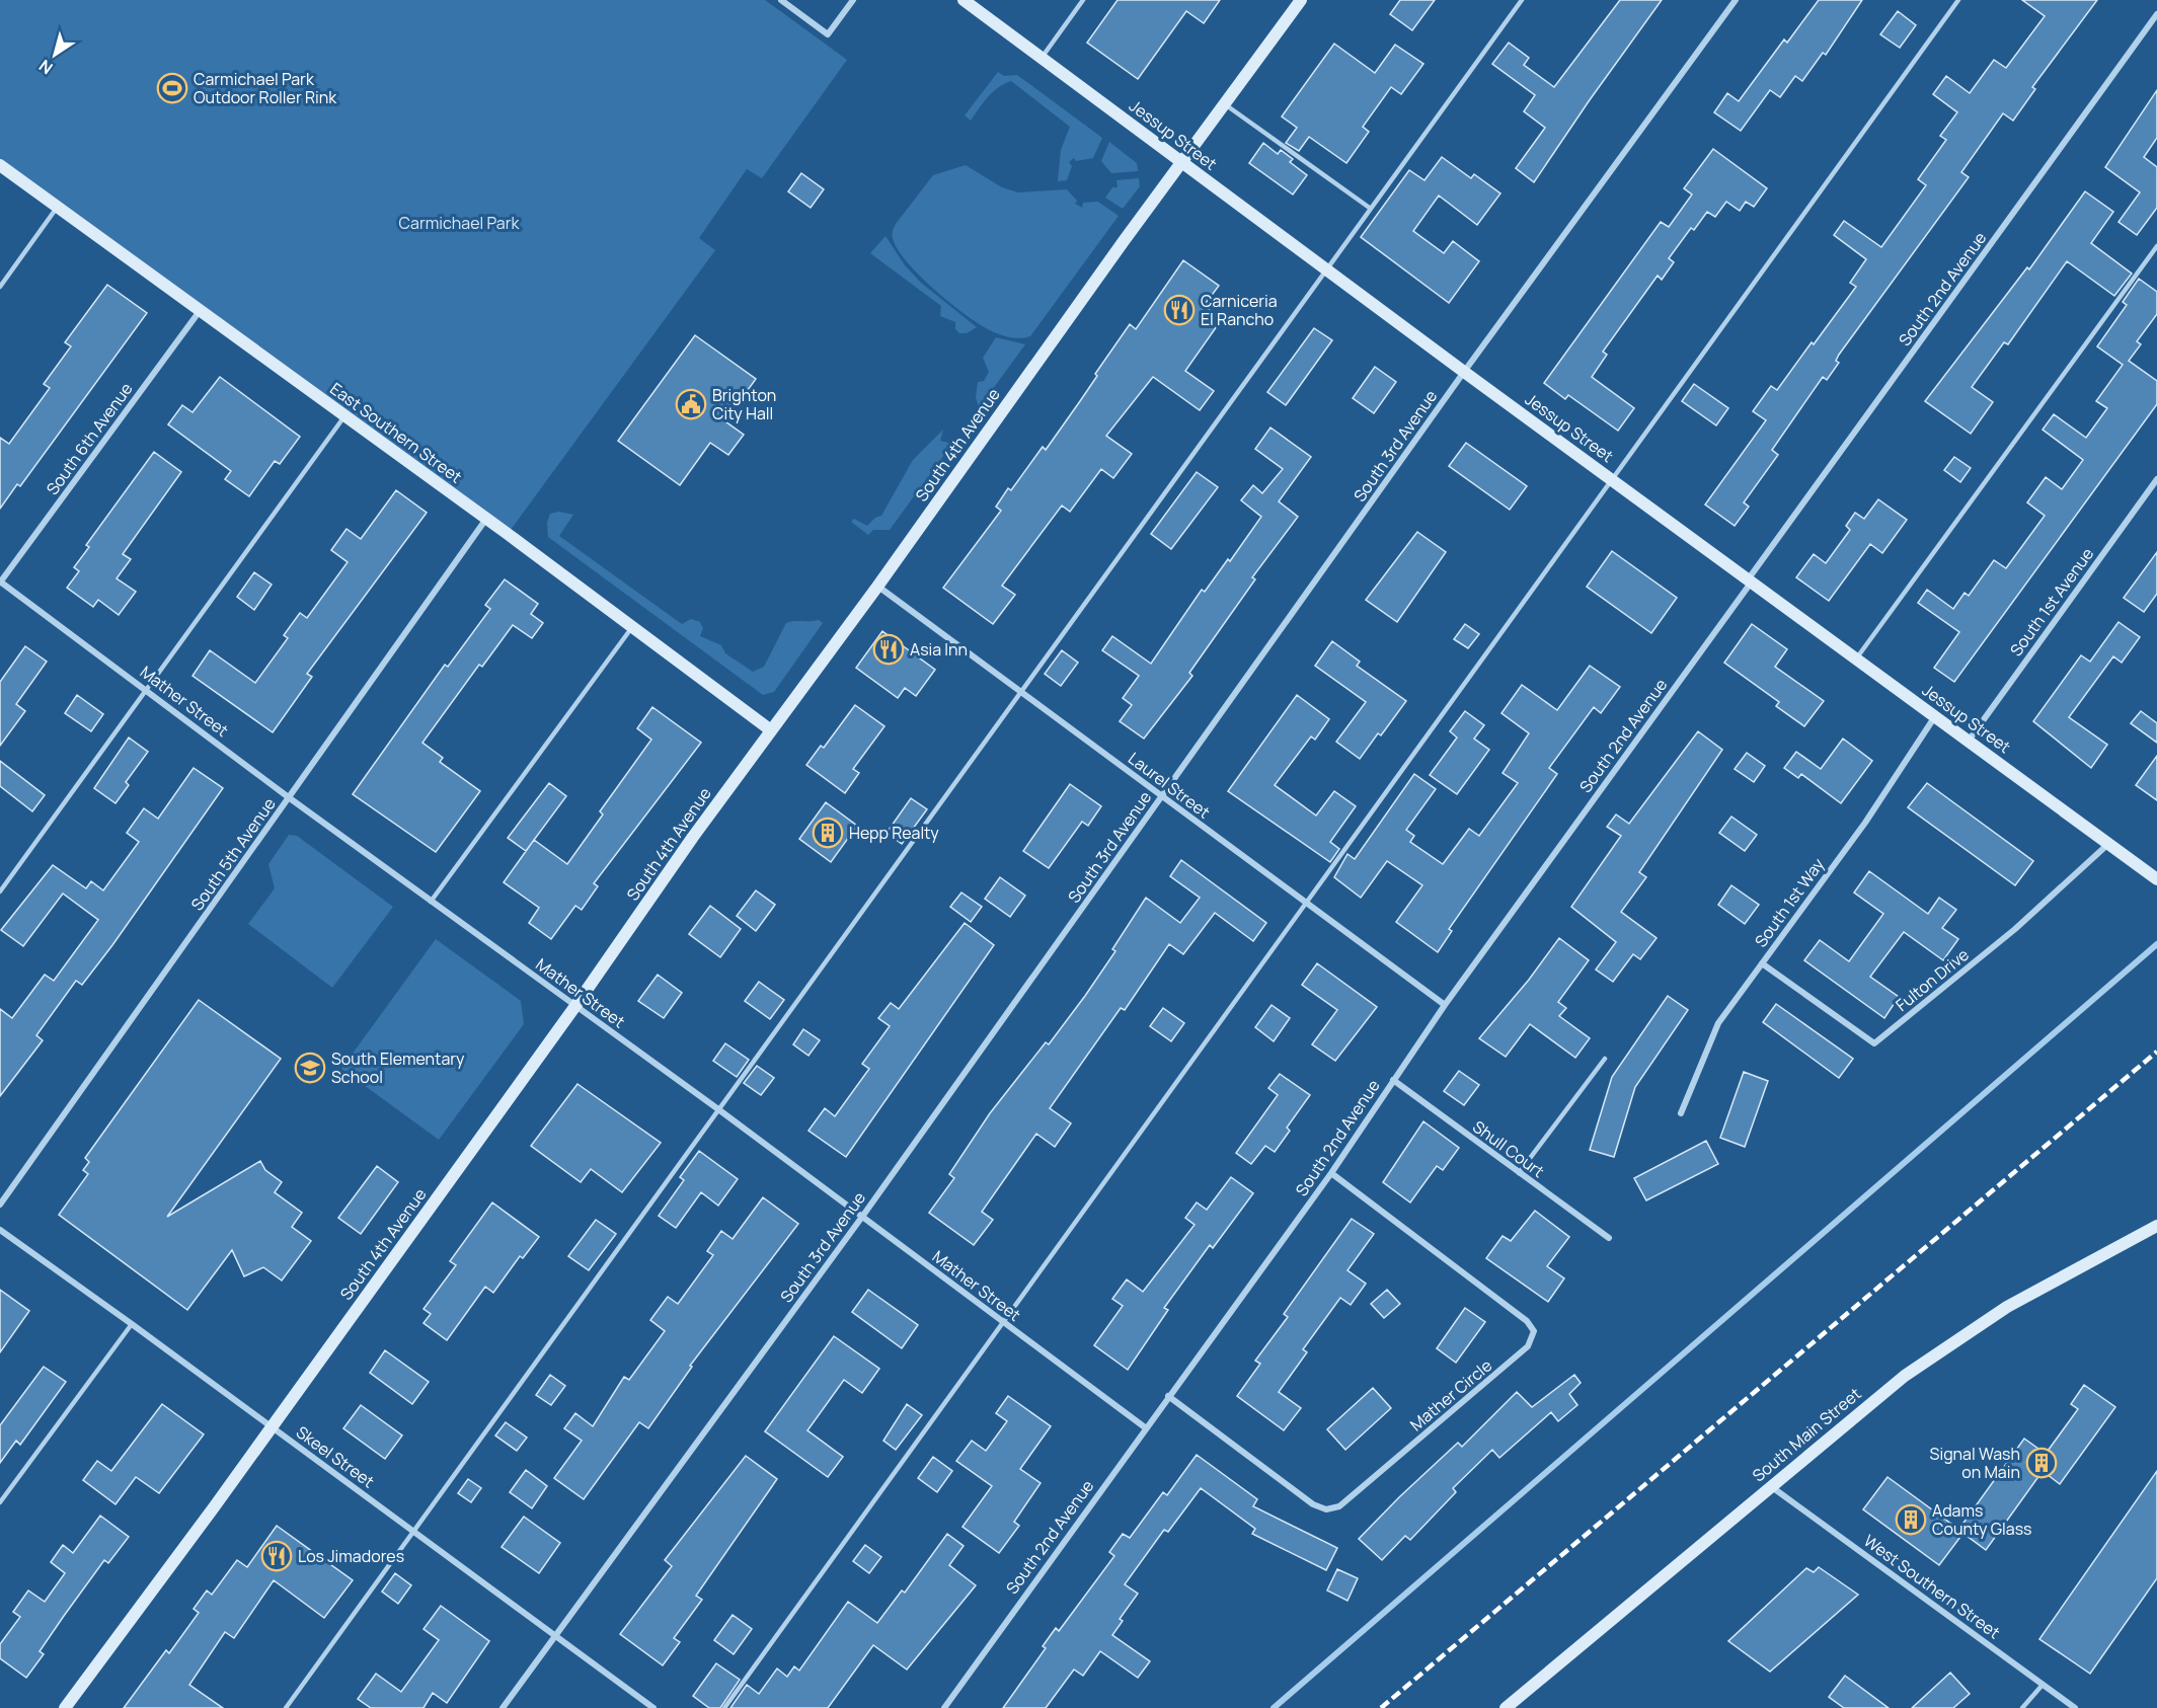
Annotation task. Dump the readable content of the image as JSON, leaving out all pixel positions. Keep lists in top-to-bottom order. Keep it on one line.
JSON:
{"streets":{"street":["Jessup Street","South 2nd Avenue","East Southern Street","South 6th Avenue","South 4th Avenue","South 3rd Avenue","South 1st Avenue","Mather Street","Laurel Street","South 5th Avenue","South 1st Way","Fulton Drive","Shull Court","Mather Circle","South Main Street","Skeel Street","West Southern Street"]},"crossings":[["Jessup Street","South 2nd Avenue"],["Jessup Street","South 4th Avenue"],["Jessup Street","South 3rd Avenue"],["Jessup Street","South 1st Avenue"],["Jessup Street","South 1st Way"],["Jessup Street","Fulton Drive"],["South 2nd Avenue","Mather Street"],["South 2nd Avenue","Laurel Street"],["South 2nd Avenue","Shull Court"],["South 2nd Avenue","Mather Circle"],["East Southern Street","South 6th Avenue"],["East Southern Street","South 4th Avenue"],["East Southern Street","South 5th Avenue"],["South 6th Avenue","Mather Street"],["South 4th Avenue","Mather Street"],["South 4th Avenue","Laurel Street"],["South 4th Avenue","Skeel Street"],["South 3rd Avenue","Mather Street"],["South 3rd Avenue","Laurel Street"],["South 3rd Avenue","Skeel Street"],["Mather Street","South 5th Avenue"],["South 1st Way","Fulton Drive"],["South Main Street","West Southern Street"]],"parks":["Carmichael Park"],"places":{"sports":["Carmichael Park Outdoor Roller Rink"],"restaurant":["Carniceria El Rancho","Asia Inn","Los Jimadores"],"public building":["Brighton City Hall"],"building":["Hepp Realty","Signal Wash on Main","Adams County Glass"],"school or university":["South Elementary School"]},"north":"bottom left"}
